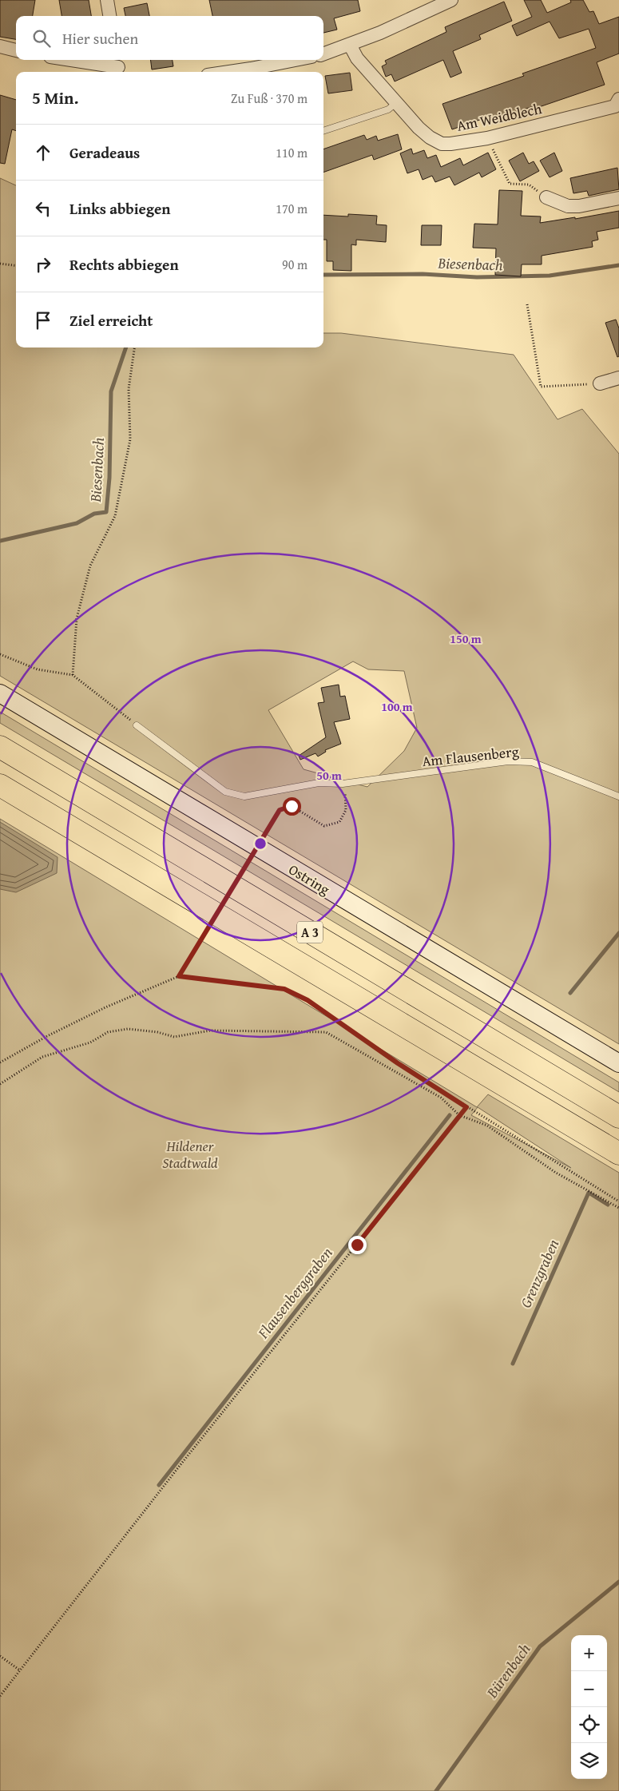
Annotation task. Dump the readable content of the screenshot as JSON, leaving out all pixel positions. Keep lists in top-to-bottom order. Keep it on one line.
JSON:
{"streets":{"highway":["A 3"],"main road":["Ostring"],"street":["Am Weidblech"],"lane":["Am Flausenberg"]},"water":["Biesenbach","Grenzgraben","Flausenberggraben","Bürenbach"],"parks":["Hildener Stadtwald"],"page":{"search":"Hier suchen","heading":["5 Min.","Zu Fuß · 370 m"],"list":[["Geradeaus","110 m"],["Links abbiegen","170 m"],["Rechts abbiegen","90 m"],"Ziel erreicht"],"map_buttons":["+","−"]},"rings":["150 m","100 m","50 m"]}
